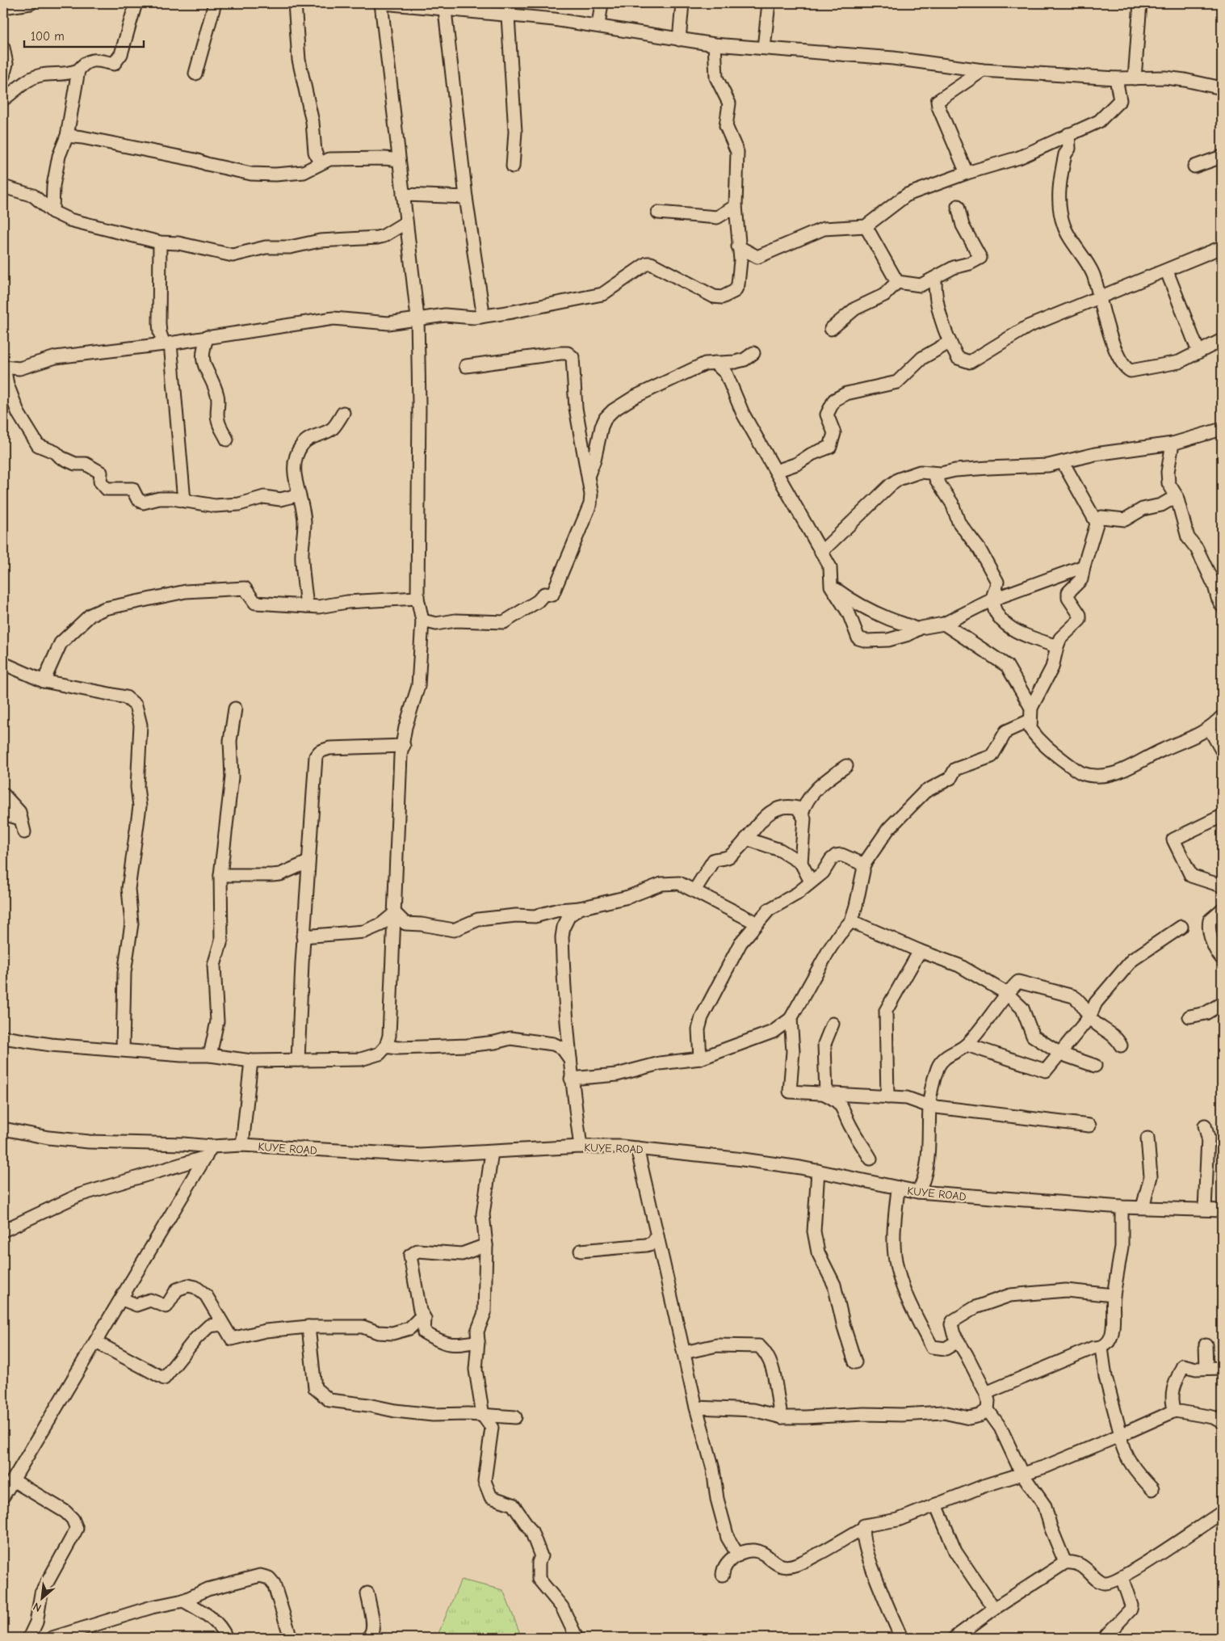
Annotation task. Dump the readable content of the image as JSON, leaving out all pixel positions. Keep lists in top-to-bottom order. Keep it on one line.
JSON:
{"streets":{"street":["KUYE ROAD"]},"scale_bar":"100 m","north":"bottom left"}
